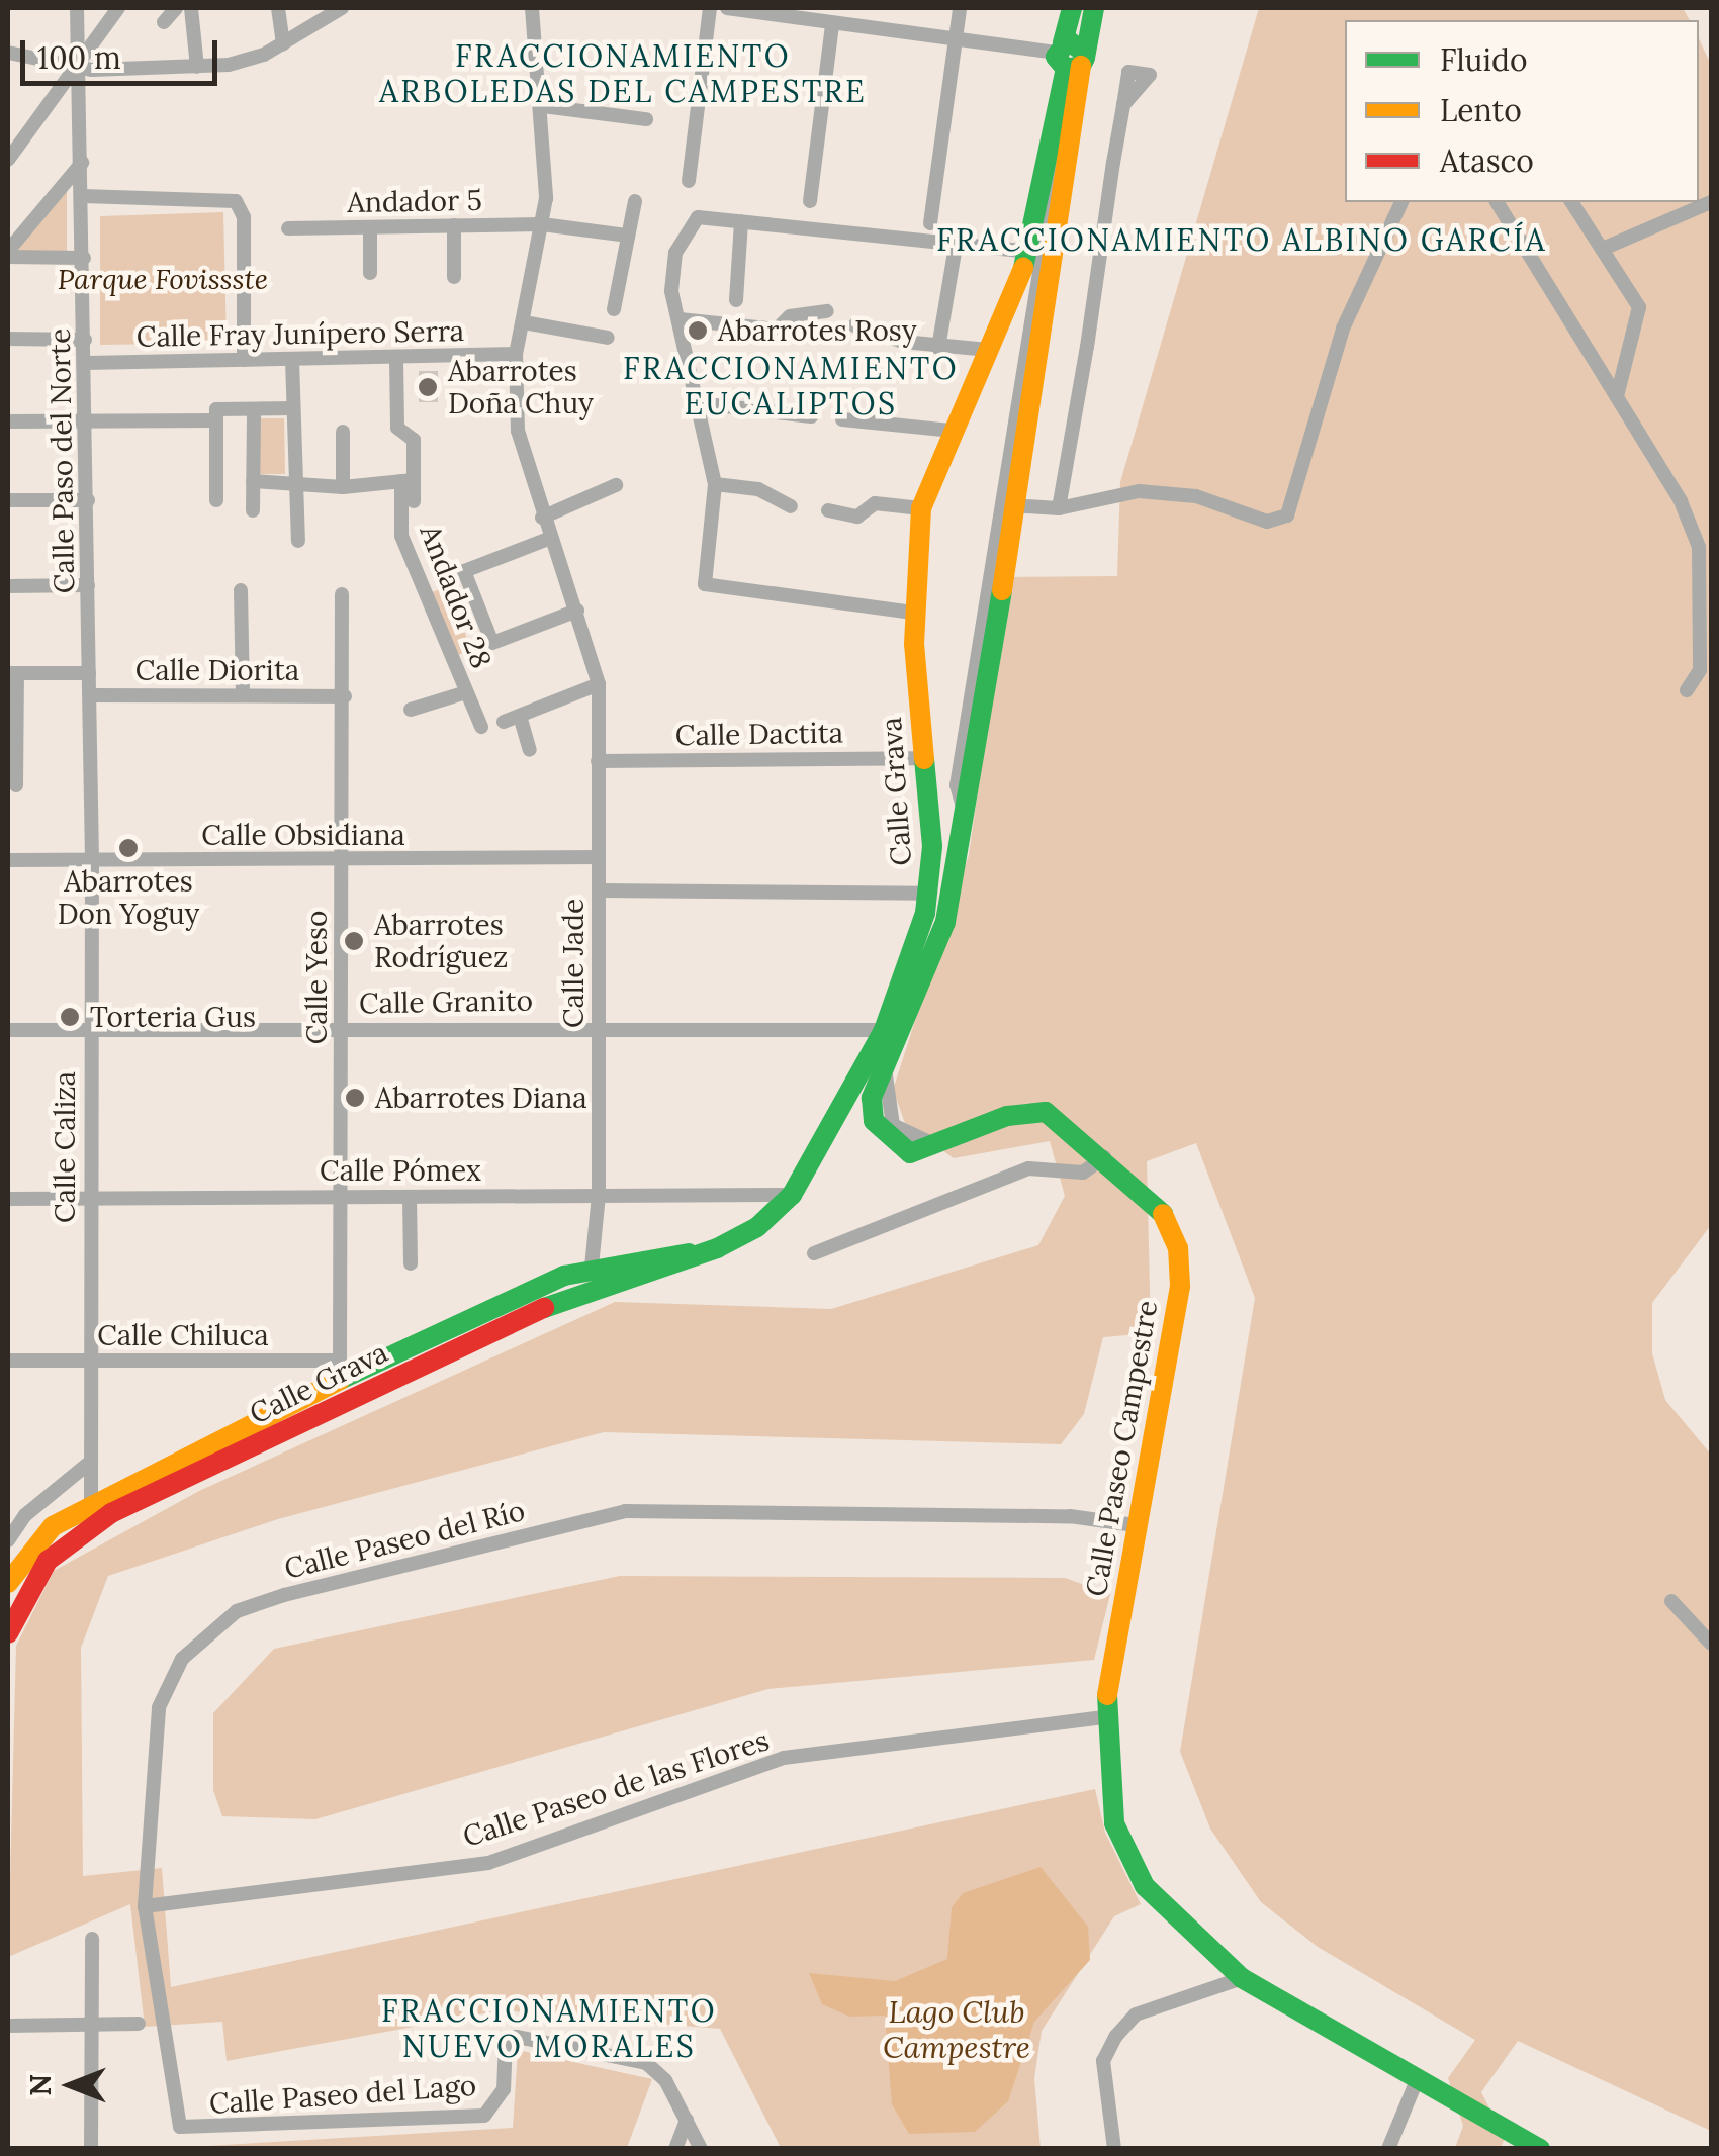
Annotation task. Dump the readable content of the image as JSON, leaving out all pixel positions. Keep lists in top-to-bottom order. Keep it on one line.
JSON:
{"streets":{"main road":["Calle Grava","Calle Paseo Campestre"],"street":["Andador 5","Calle Fray Junípero Serra","Calle Paso del Norte","Andador 28","Calle Diorita","Calle Dactita","Calle Obsidiana","Calle Jade","Calle Yeso","Calle Granito","Calle Caliza","Calle Pómex","Calle Chiluca","Calle Paseo del Río","Calle Paseo de las Flores","Calle Paseo del Lago"]},"crossings":[["Andador 5","Calle Jade"],["Calle Fray Junípero Serra","Calle Paso del Norte"],["Calle Fray Junípero Serra","Andador 28"],["Calle Fray Junípero Serra","Calle Jade"],["Calle Paso del Norte","Calle Caliza"],["Calle Diorita","Calle Yeso"],["Calle Diorita","Calle Caliza"],["Calle Dactita","Calle Grava"],["Calle Dactita","Calle Jade"],["Calle Grava","Calle Jade"],["Calle Grava","Calle Yeso"],["Calle Grava","Calle Granito"],["Calle Grava","Calle Caliza"],["Calle Grava","Calle Pómex"],["Calle Grava","Calle Chiluca"],["Calle Grava","Calle Paseo Campestre"],["Calle Obsidiana","Calle Jade"],["Calle Obsidiana","Calle Yeso"],["Calle Obsidiana","Calle Caliza"],["Calle Jade","Calle Granito"],["Calle Jade","Calle Pómex"],["Calle Yeso","Calle Granito"],["Calle Yeso","Calle Pómex"],["Calle Yeso","Calle Chiluca"],["Calle Granito","Calle Caliza"],["Calle Caliza","Calle Pómex"],["Calle Caliza","Calle Chiluca"],["Calle Paseo Campestre","Calle Paseo del Río"],["Calle Paseo Campestre","Calle Paseo de las Flores"],["Calle Paseo del Río","Calle Paseo de las Flores"],["Calle Paseo del Río","Calle Paseo del Lago"]],"districts":["FRACCIONAMIENTO ARBOLEDAS DEL CAMPESTRE","FRACCIONAMIENTO ALBINO GARCÍA","FRACCIONAMIENTO EUCALIPTOS","FRACCIONAMIENTO NUEVO MORALES"],"water":["Lago Club Campestre"],"parks":["Parque Fovissste"],"places":["Abarrotes Rosy","Abarrotes Doña Chuy","Abarrotes Don Yoguy","Abarrotes Rodríguez","Torteria Gus","Abarrotes Diana"],"legend":["Fluido","Lento","Atasco"],"scale_bar":"100 m","north":"left"}
